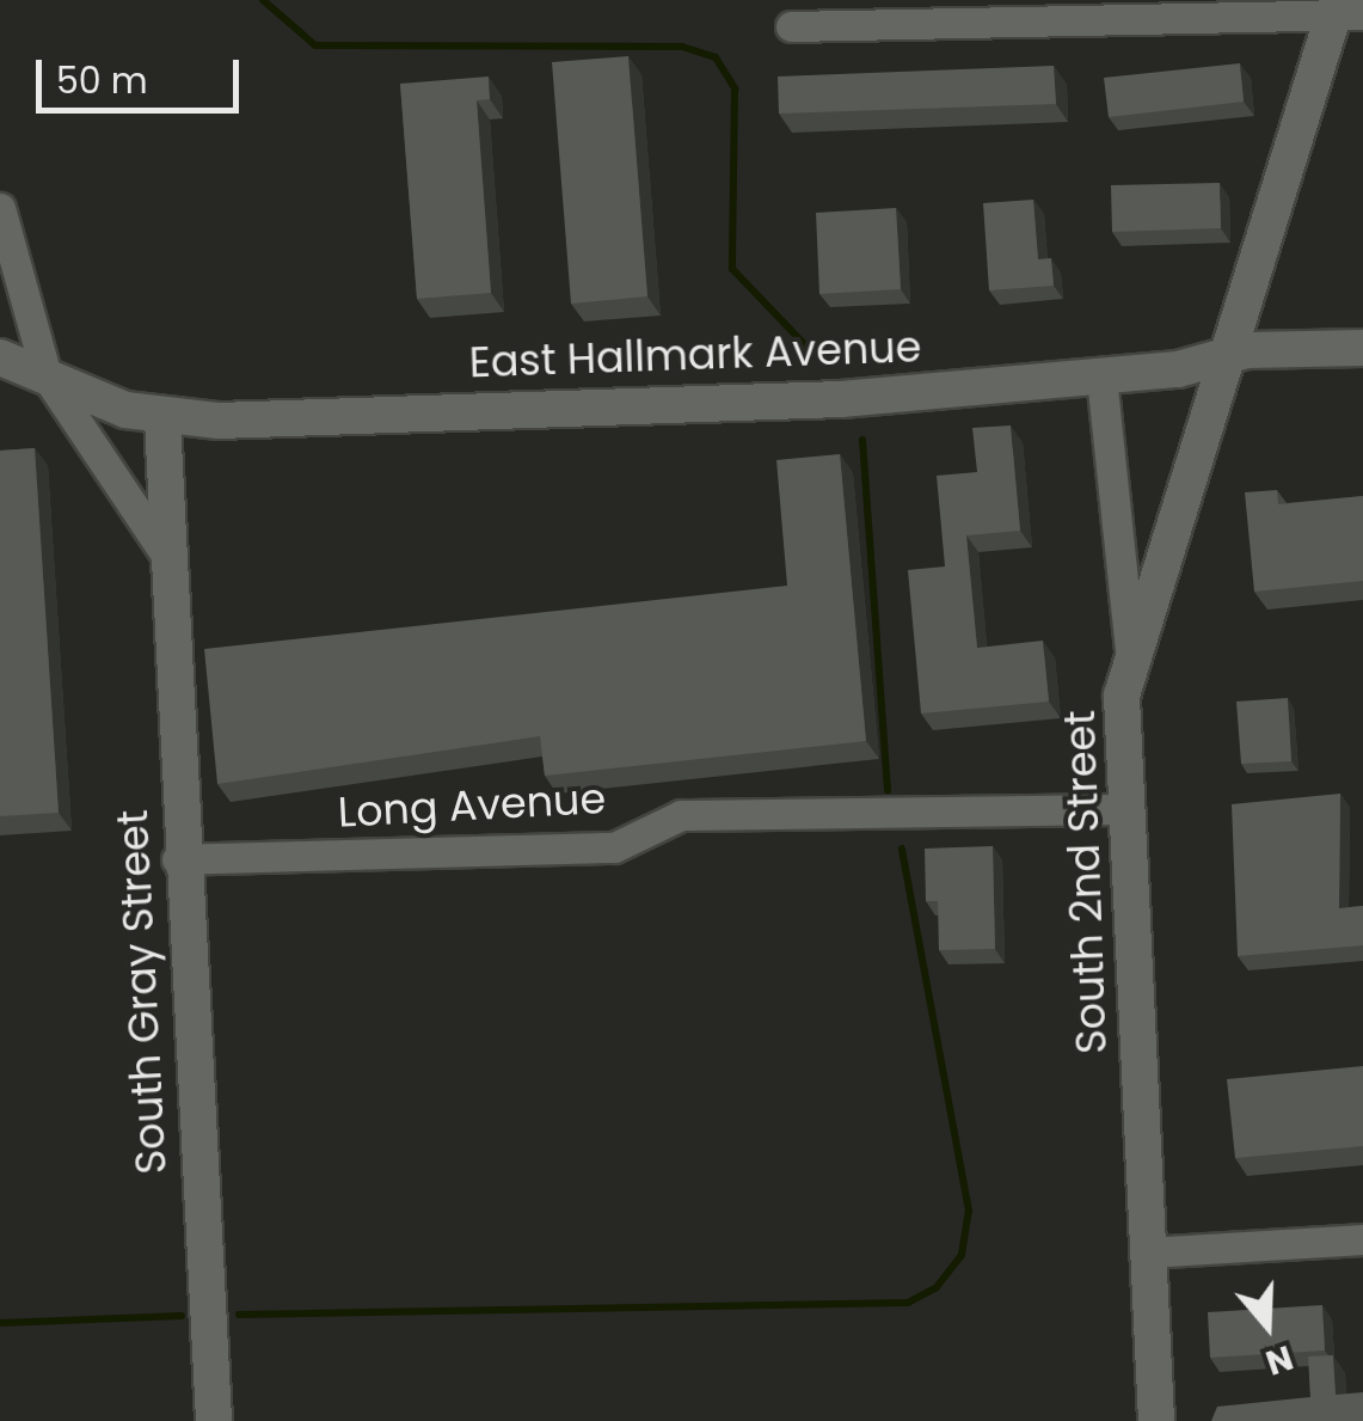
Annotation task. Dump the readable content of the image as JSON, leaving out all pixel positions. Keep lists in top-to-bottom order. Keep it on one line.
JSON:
{"streets":{"street":["East Hallmark Avenue","Long Avenue","South 2nd Street","South Gray Street"]},"crossings":[["East Hallmark Avenue","South 2nd Street"],["East Hallmark Avenue","South Gray Street"],["Long Avenue","South 2nd Street"],["Long Avenue","South Gray Street"]],"scale_bar":"50 m","north":"bottom"}
